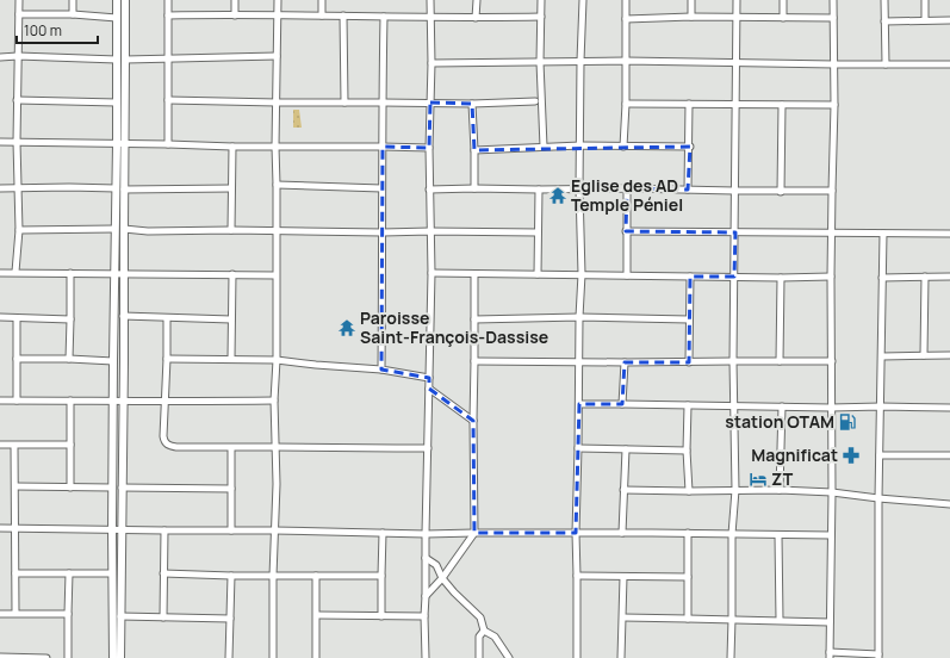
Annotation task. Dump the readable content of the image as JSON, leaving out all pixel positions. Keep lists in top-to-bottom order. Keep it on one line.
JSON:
{"places":{"temple":["Eglise des AD Temple Péniel","Paroisse Saint-François-Dassise"],"fuel station":["station OTAM"],"pharmacy":["Magnificat"],"hotel":["ZT"]},"scale_bar":"100 m"}
